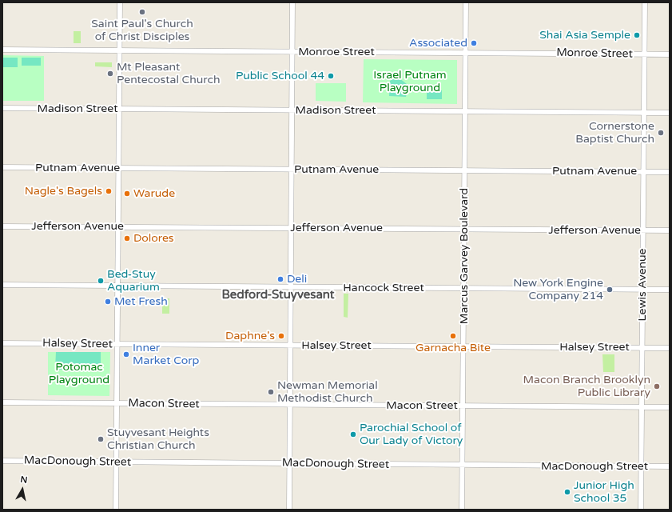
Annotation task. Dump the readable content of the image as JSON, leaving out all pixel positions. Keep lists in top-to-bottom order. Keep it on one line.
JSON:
{"streets":{"street":["Monroe Street","Madison Street","Putnam Avenue","Jefferson Avenue","Marcus Garvey Boulevard","Lewis Avenue","Hancock Street","Halsey Street","Macon Street","MacDonough Street"]},"crossings":[["Monroe Street","Marcus Garvey Boulevard"],["Monroe Street","Lewis Avenue"],["Madison Street","Marcus Garvey Boulevard"],["Madison Street","Lewis Avenue"],["Putnam Avenue","Marcus Garvey Boulevard"],["Putnam Avenue","Lewis Avenue"],["Jefferson Avenue","Marcus Garvey Boulevard"],["Jefferson Avenue","Lewis Avenue"],["Marcus Garvey Boulevard","Hancock Street"],["Marcus Garvey Boulevard","Halsey Street"],["Marcus Garvey Boulevard","Macon Street"],["Marcus Garvey Boulevard","MacDonough Street"],["Lewis Avenue","Hancock Street"],["Lewis Avenue","Halsey Street"],["Lewis Avenue","Macon Street"],["Lewis Avenue","MacDonough Street"]],"districts":["Bedford-Stuyvesant"],"parks":["Israel Putnam Playground","Potomac Playground"],"places":["Saint Paul's Church of Christ Disciples","Shai Asia Semple","Associated","Mt Pleasant Pentecostal Church","Public School 44","Cornerstone Baptist Church","Nagle's Bagels","Warude","Dolores","Deli","Bed-Stuy Aquarium","New York Engine Company 214","Met Fresh","Daphne's","Garnacha Bite","Inner Market Corp","Macon Branch Brooklyn Public Library","Newman Memorial Methodist Church","Parochial School of Our Lady of Victory","Stuyvesant Heights Christian Church","Junior High School 35"],"north":"top"}
